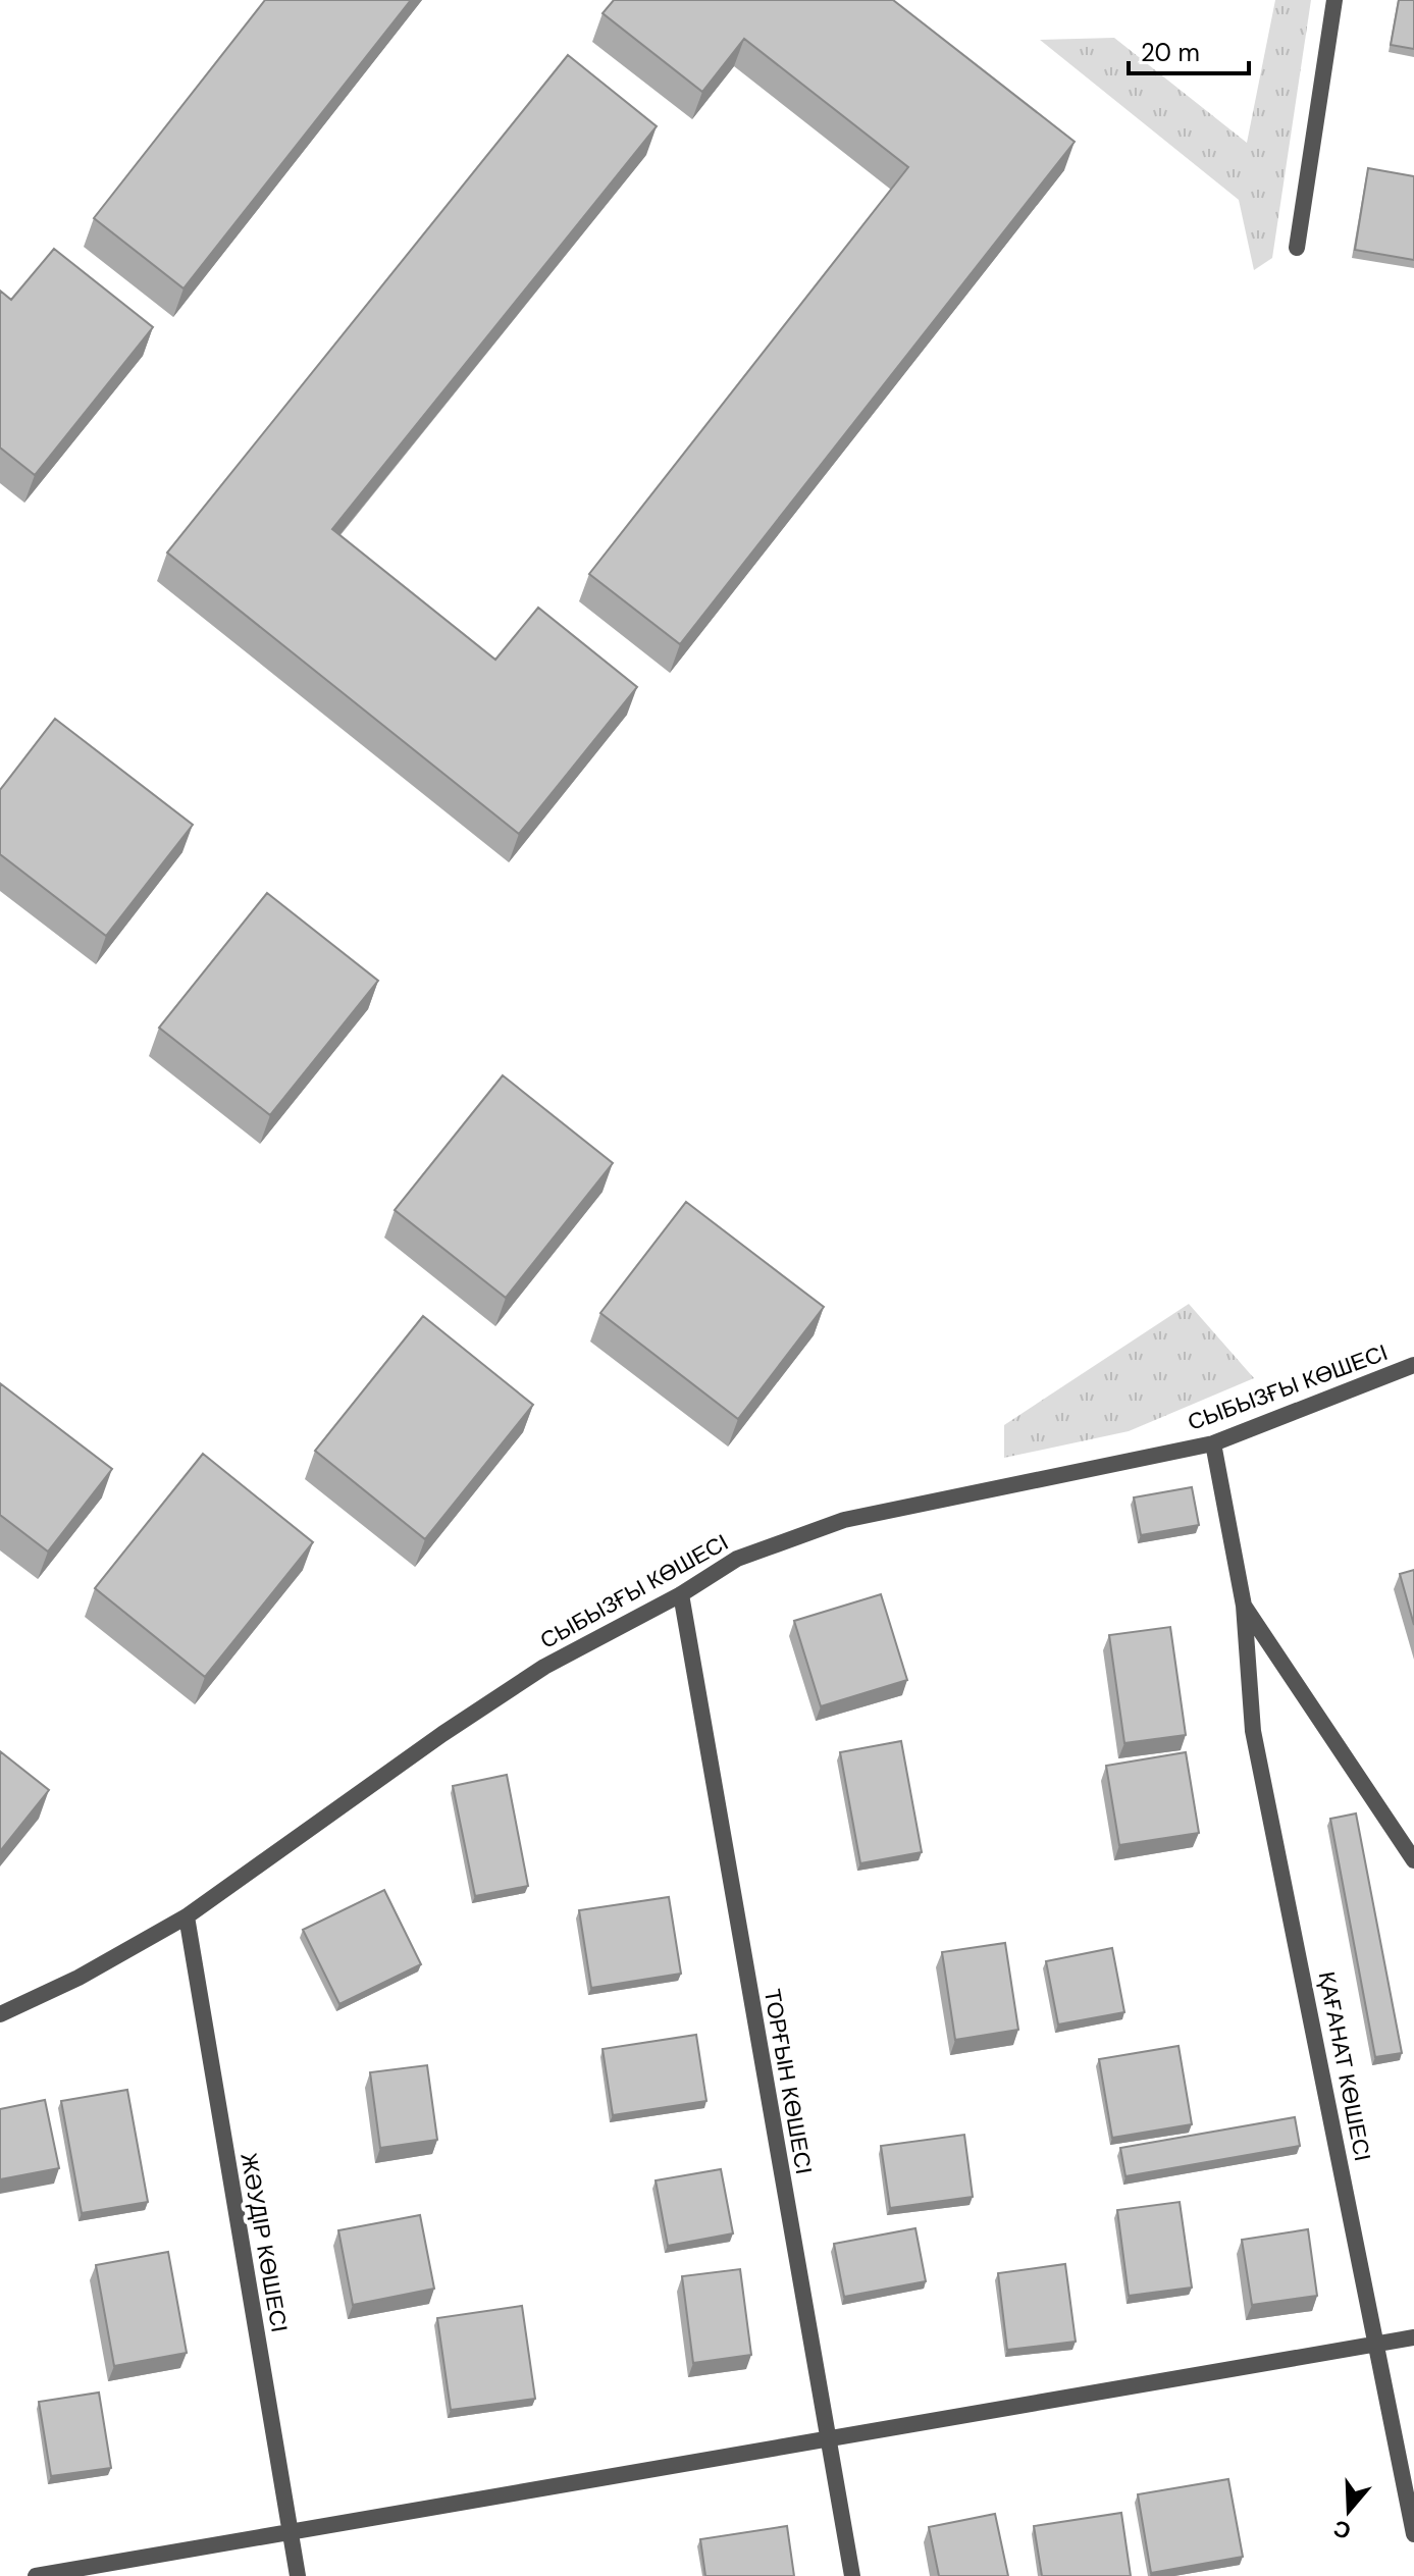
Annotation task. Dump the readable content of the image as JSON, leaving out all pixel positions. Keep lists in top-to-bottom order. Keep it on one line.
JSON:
{"streets":{"street":["СЫБЫЗҒЫ КӨШЕСІ","ҚАҒАНАТ КӨШЕСІ","ТОРҒЫН КӨШЕСІ","ЖӘУДІР КӨШЕСІ"]},"crossings":[["СЫБЫЗҒЫ КӨШЕСІ","ҚАҒАНАТ КӨШЕСІ"],["СЫБЫЗҒЫ КӨШЕСІ","ТОРҒЫН КӨШЕСІ"],["СЫБЫЗҒЫ КӨШЕСІ","ЖӘУДІР КӨШЕСІ"]],"scale_bar":"20 m","north":"bottom"}
